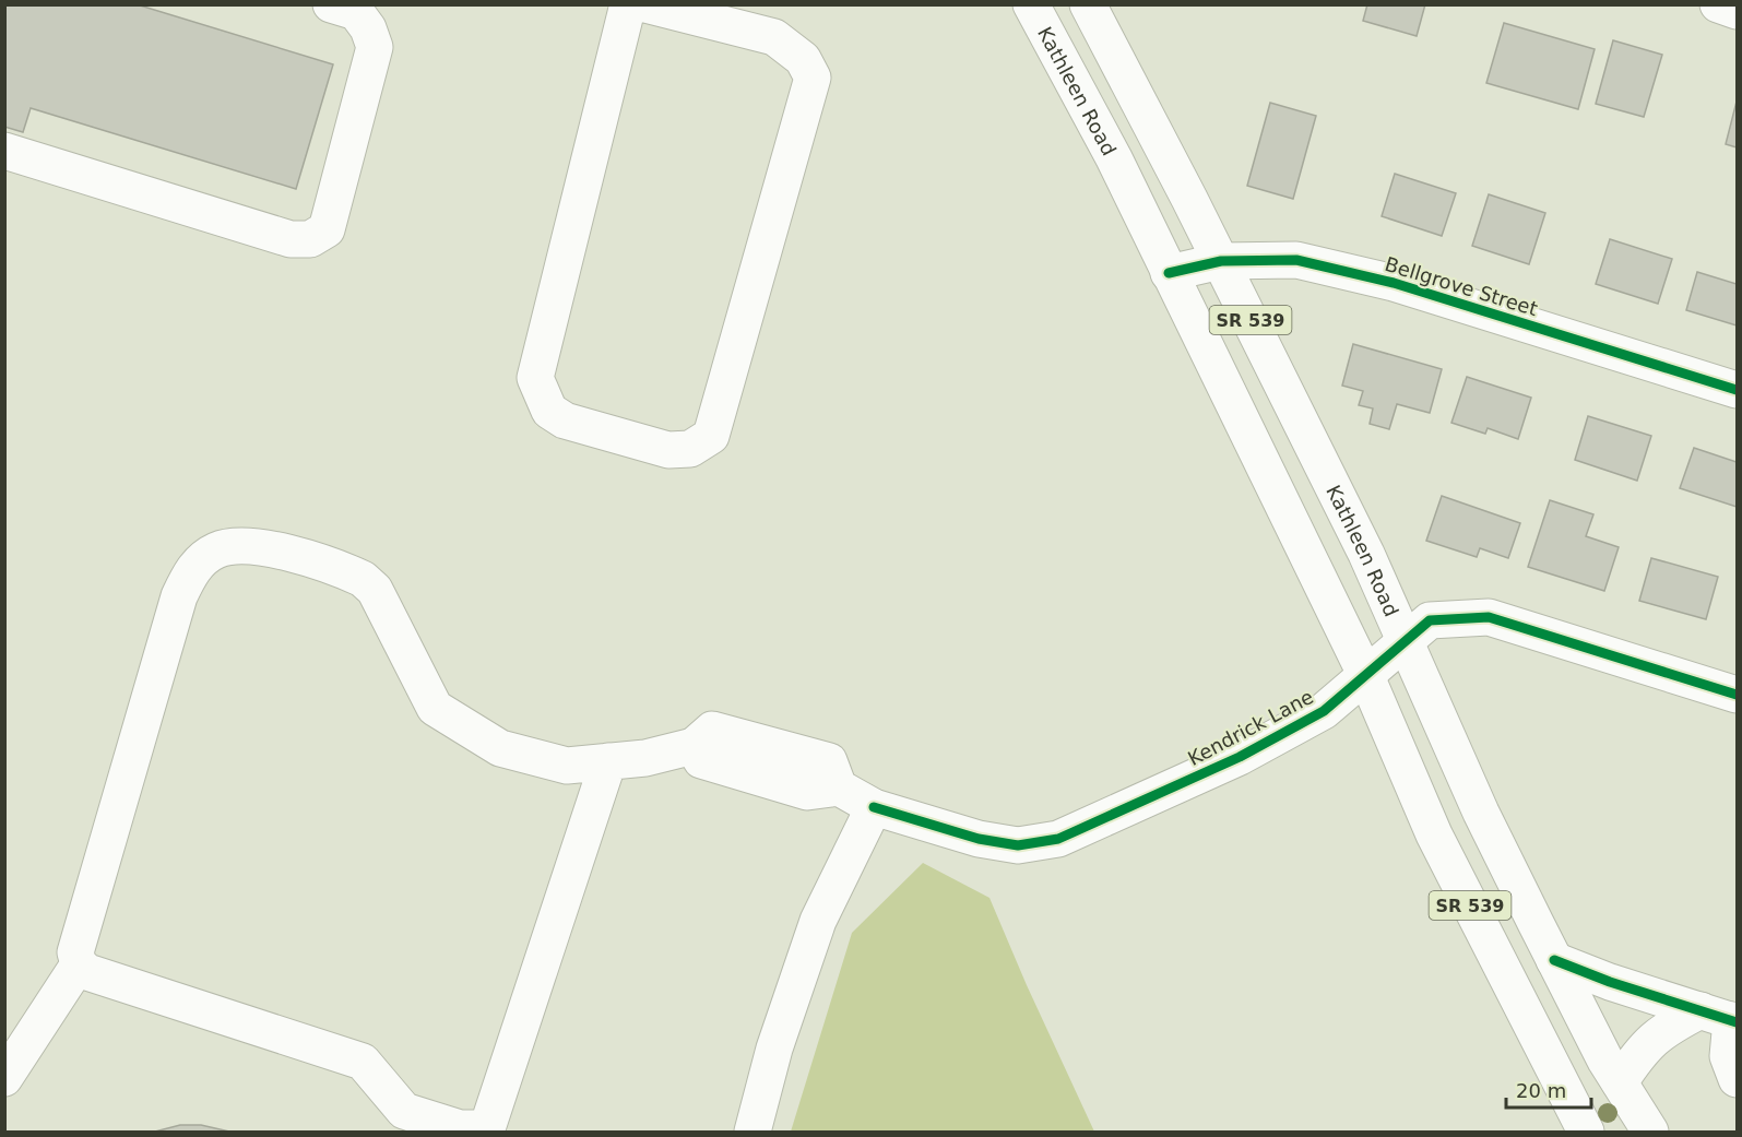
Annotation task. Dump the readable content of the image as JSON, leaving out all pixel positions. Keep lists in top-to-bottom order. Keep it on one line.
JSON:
{"streets":{"main road":["Kathleen Road","Bellgrove Street","SR 539","Kendrick Lane"]},"crossings":[["Kathleen Road","Bellgrove Street"],["Kathleen Road","Kendrick Lane"]],"scale_bar":"20 m"}
